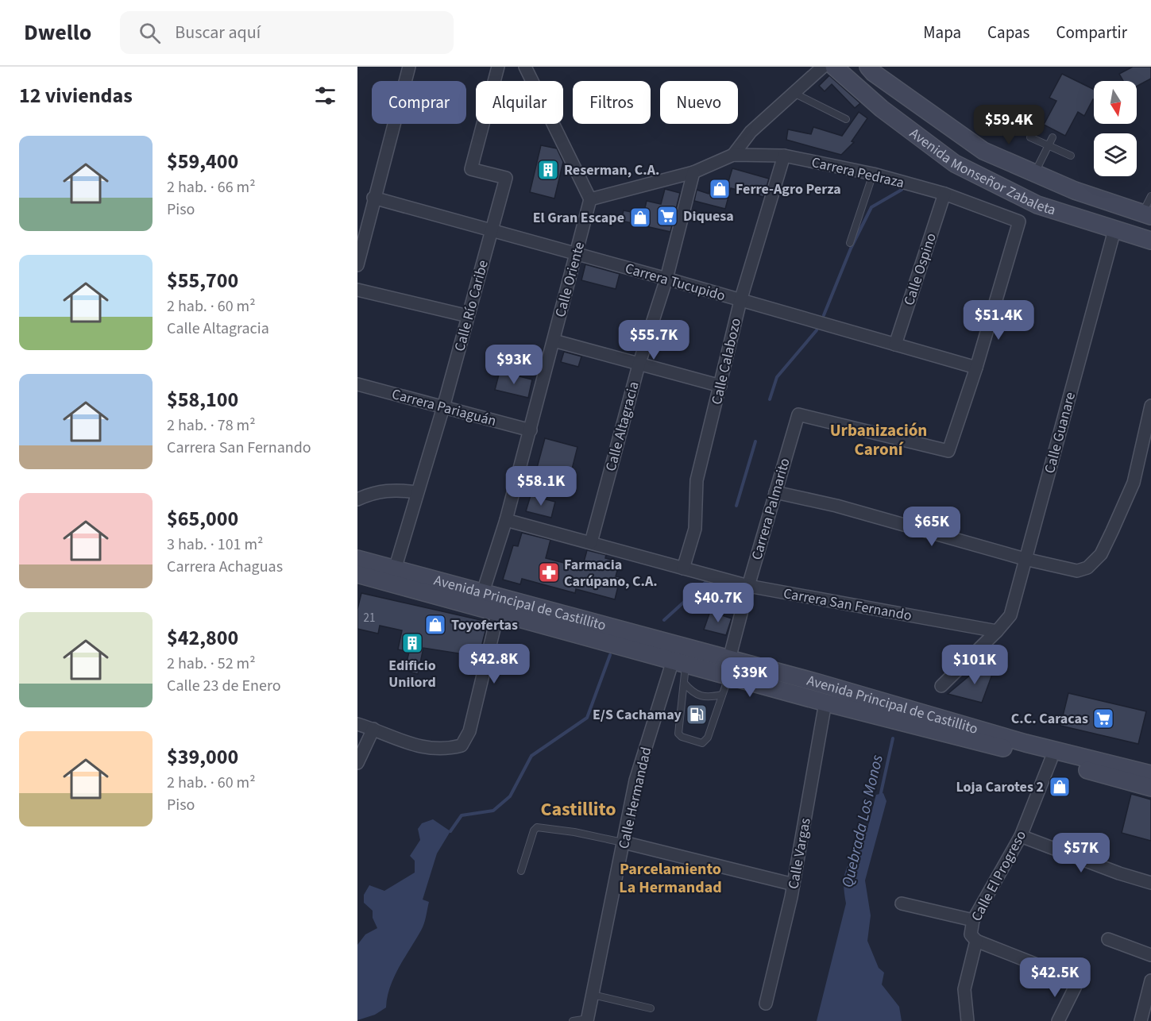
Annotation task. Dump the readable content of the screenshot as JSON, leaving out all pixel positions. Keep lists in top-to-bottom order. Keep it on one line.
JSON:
{"streets":{"main road":["Avenida Monseñor Zabaleta","Avenida Principal de Castillito"],"street":["Carrera Pedraza","Calle Ospino","Calle Oriente","Carrera Tucupido","Calle Río Caribe","Calle Calabozo","Carrera Pariaguán","Calle Altagracia","Calle Guanare","Carrera Palmarito","Carrera San Fernando","Calle Hermandad","Calle Vargas","Calle El Progreso"]},"crossings":[["Avenida Monseñor Zabaleta","Calle Guanare"],["Carrera Pedraza","Calle Ospino"],["Carrera Pedraza","Calle Oriente"],["Carrera Pedraza","Carrera Tucupido"],["Carrera Pedraza","Calle Calabozo"],["Carrera Pedraza","Calle Altagracia"],["Carrera Pedraza","Carrera Palmarito"],["Calle Ospino","Carrera Tucupido"],["Calle Oriente","Carrera Tucupido"],["Calle Oriente","Carrera Pariaguán"],["Calle Oriente","Avenida Principal de Castillito"],["Calle Oriente","Carrera San Fernando"],["Carrera Tucupido","Calle Río Caribe"],["Carrera Tucupido","Calle Calabozo"],["Carrera Tucupido","Calle Altagracia"],["Carrera Tucupido","Carrera Palmarito"],["Calle Río Caribe","Carrera Pariaguán"],["Calle Río Caribe","Avenida Principal de Castillito"],["Calle Calabozo","Carrera San Fernando"],["Calle Altagracia","Carrera San Fernando"],["Calle Guanare","Carrera San Fernando"],["Carrera Palmarito","Avenida Principal de Castillito"],["Carrera Palmarito","Carrera San Fernando"],["Avenida Principal de Castillito","Calle Hermandad"],["Avenida Principal de Castillito","Calle Vargas"],["Avenida Principal de Castillito","Calle El Progreso"]],"districts":["Urbanización Caroní","Castillito","Parcelamiento La Hermandad"],"water":["Quebrada Los Monos"],"places":{"building":["Reserman, C.A.","Edificio Unilord"],"shop":["Ferre-Agro Perza","El Gran Escape","Toyofertas","Loja Carotes 2"],"supermarket":["Diquesa","C.C. Caracas"],"pharmacy":["Farmacia Carúpano, C.A."],"fuel station":["E/S Cachamay"]},"house_numbers":["21"],"north":"bottom","page":{"header":"Dwello","search":"Buscar aquí","nav":["Mapa","Capas","Compartir"],"heading":"12 viviendas","chip":["Comprar","Alquilar","Filtros","Nuevo"],"price":["$59.4K","$51.4K","$55.7K","$93K","$58.1K","$65K","$40.7K","$42.8K","$101K","$39K","$57K","$42.5K"],"list":[{"name":"$59,400","note":"2 hab. · 66 m² · Piso"},{"name":"$55,700","note":"2 hab. · 60 m² · Calle Altagracia"},{"name":"$58,100","note":"2 hab. · 78 m² · Carrera San Fernando"},{"name":"$65,000","note":"3 hab. · 101 m² · Carrera Achaguas"},{"name":"$42,800","note":"2 hab. · 52 m² · Calle 23 de Enero"},{"name":"$39,000","note":"2 hab. · 60 m² · Piso"}]}}
